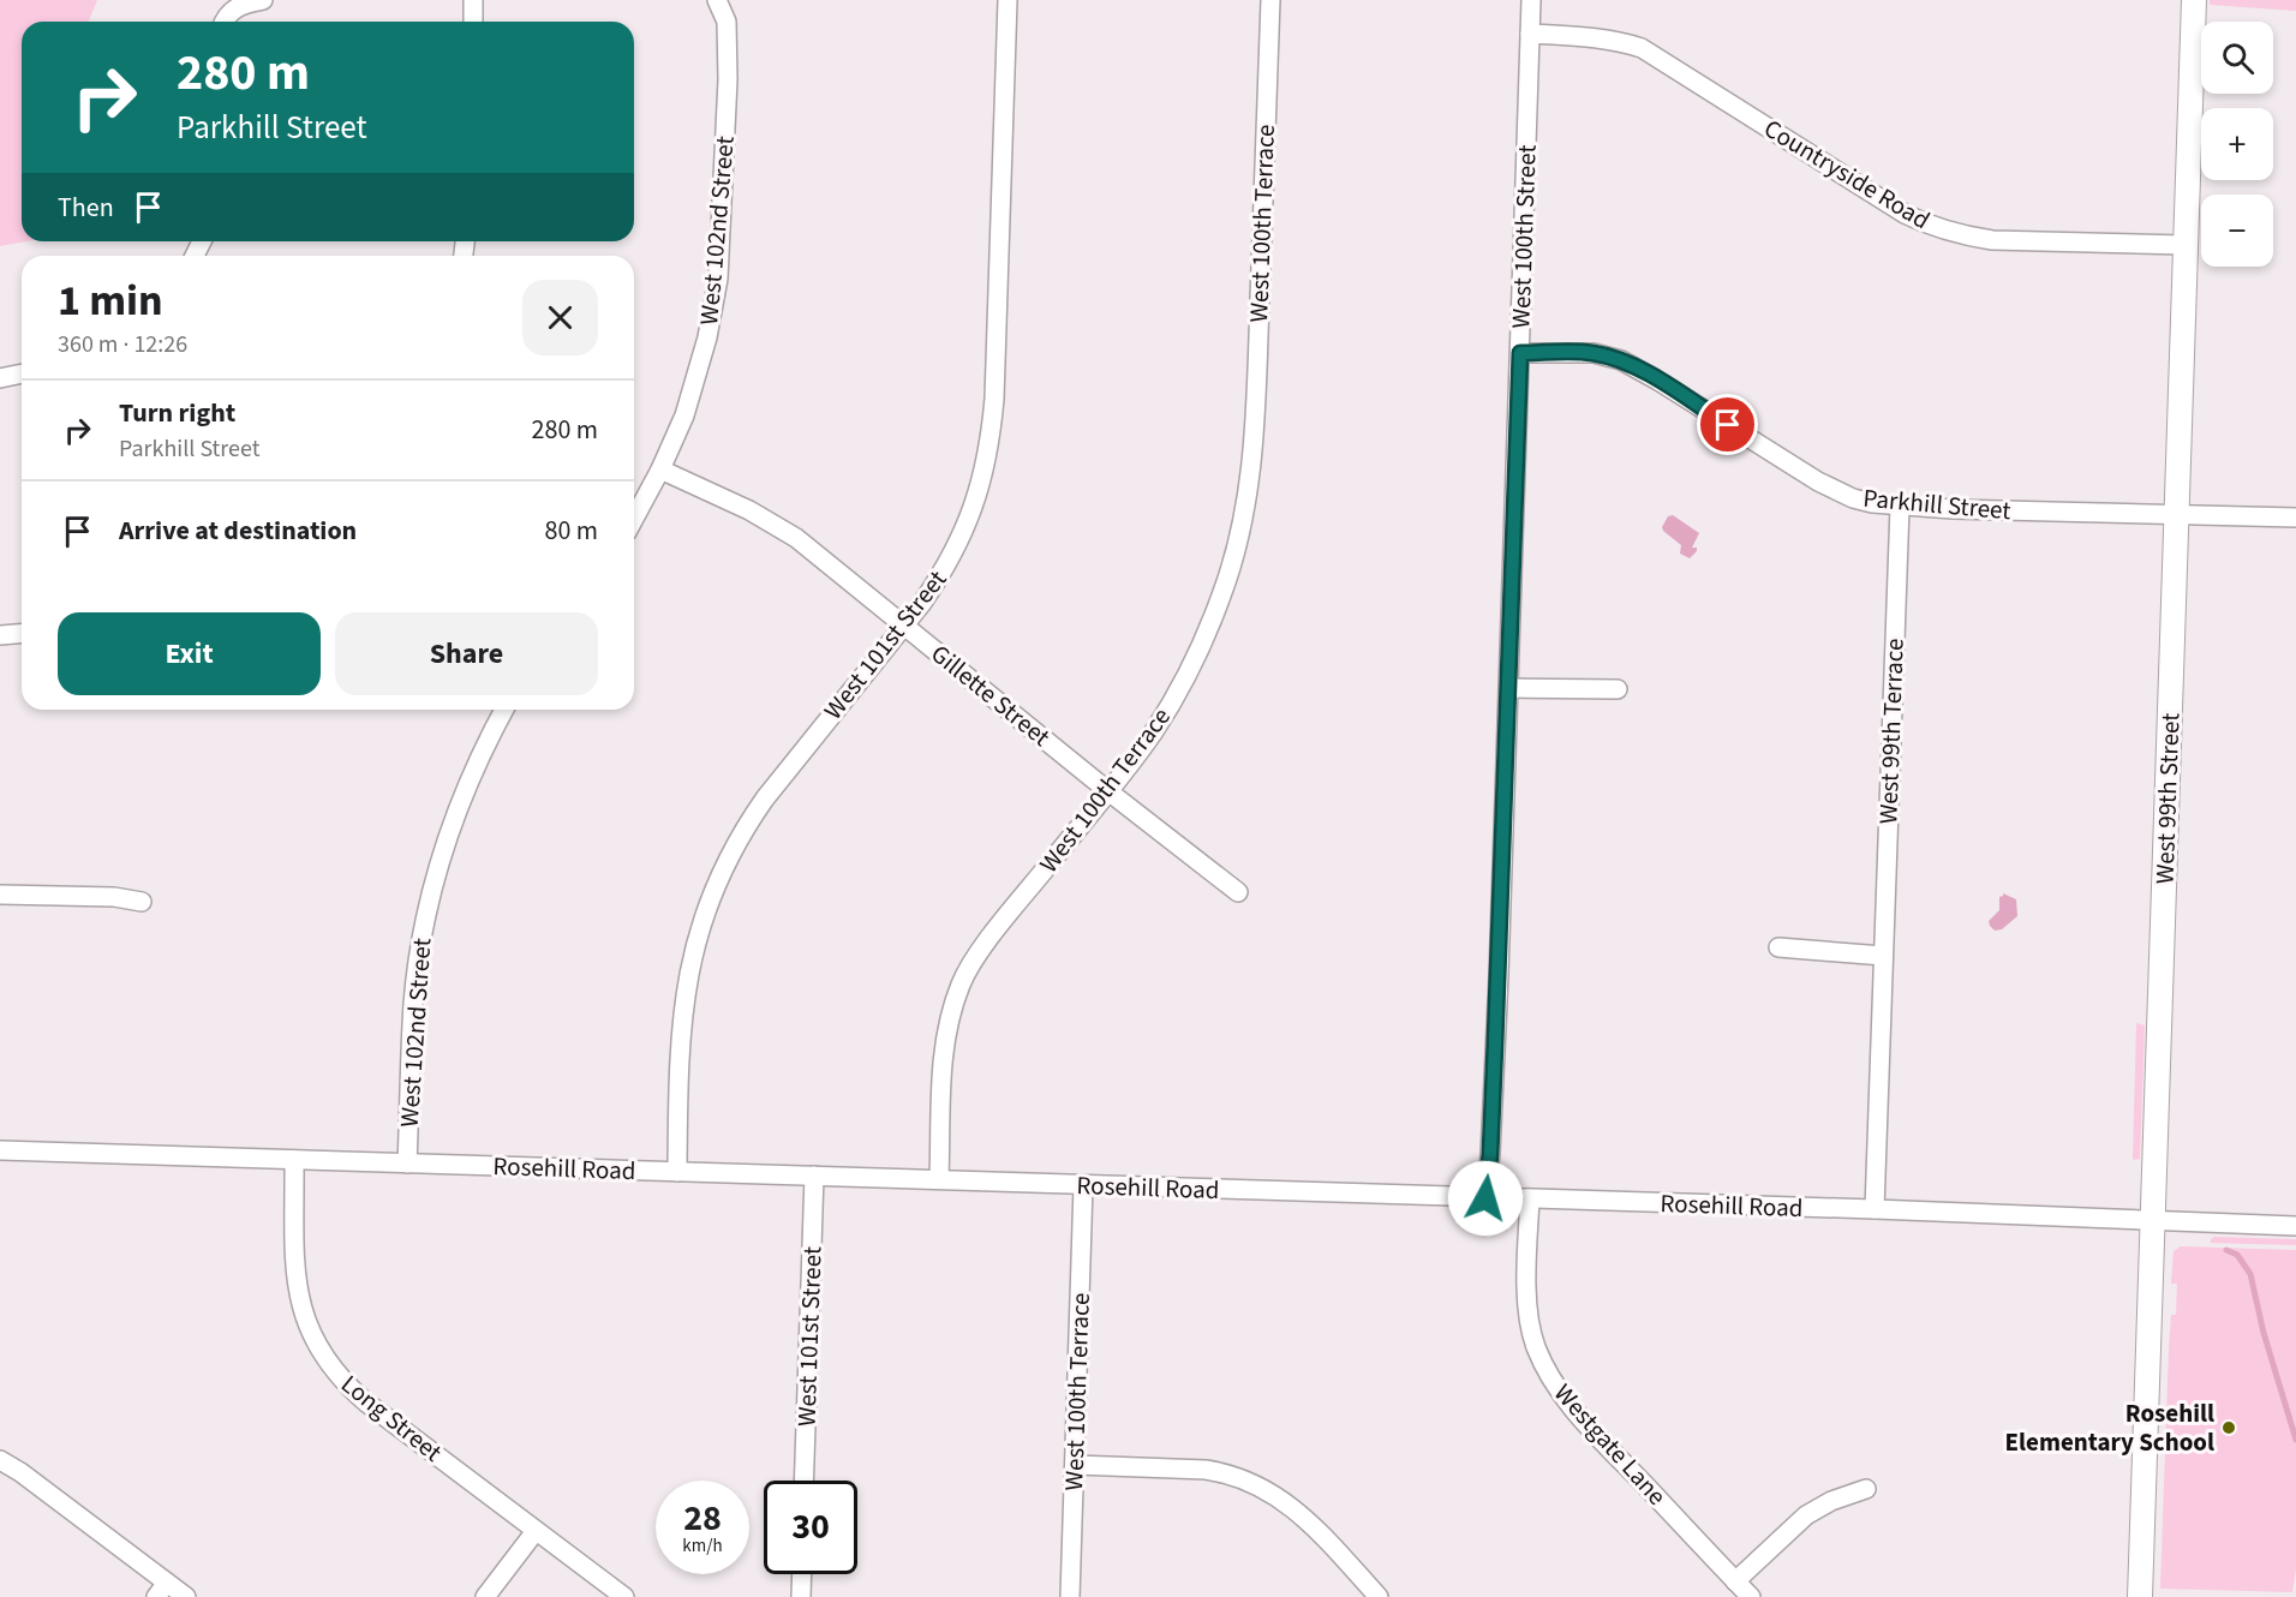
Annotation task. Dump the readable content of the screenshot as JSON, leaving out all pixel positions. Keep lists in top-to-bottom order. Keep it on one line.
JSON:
{"streets":{"street":["Countryside Road","West 100th Terrace","West 102nd Street","West 100th Street","Parkhill Street","West 101st Street","Gillette Street","West 99th Terrace","West 99th Street","Rosehill Road","Long Street","Westgate Lane"]},"crossings":[["Countryside Road","West 100th Street"],["Countryside Road","West 99th Street"],["West 100th Terrace","Gillette Street"],["West 100th Terrace","Rosehill Road"],["West 102nd Street","Gillette Street"],["West 102nd Street","Rosehill Road"],["West 100th Street","Parkhill Street"],["West 100th Street","Rosehill Road"],["Parkhill Street","West 99th Terrace"],["Parkhill Street","West 99th Street"],["West 101st Street","Gillette Street"],["West 101st Street","Rosehill Road"],["West 99th Terrace","Rosehill Road"],["West 99th Street","Rosehill Road"],["Rosehill Road","Long Street"],["Rosehill Road","Westgate Lane"]],"places":["Rosehill Elementary School"],"page":{"map_buttons":["+","−"],"turn":["280 m","Parkhill Street"],"then":"Then","heading":["1 min","360 m · 12:26"],"list":[{"name":"Turn right","note":"Parkhill Street","value":"280 m"},{"name":"Arrive at destination","value":"80 m"}],"buttons":["Exit","Share"],"speed":"28 km/h","limit":"30"}}
